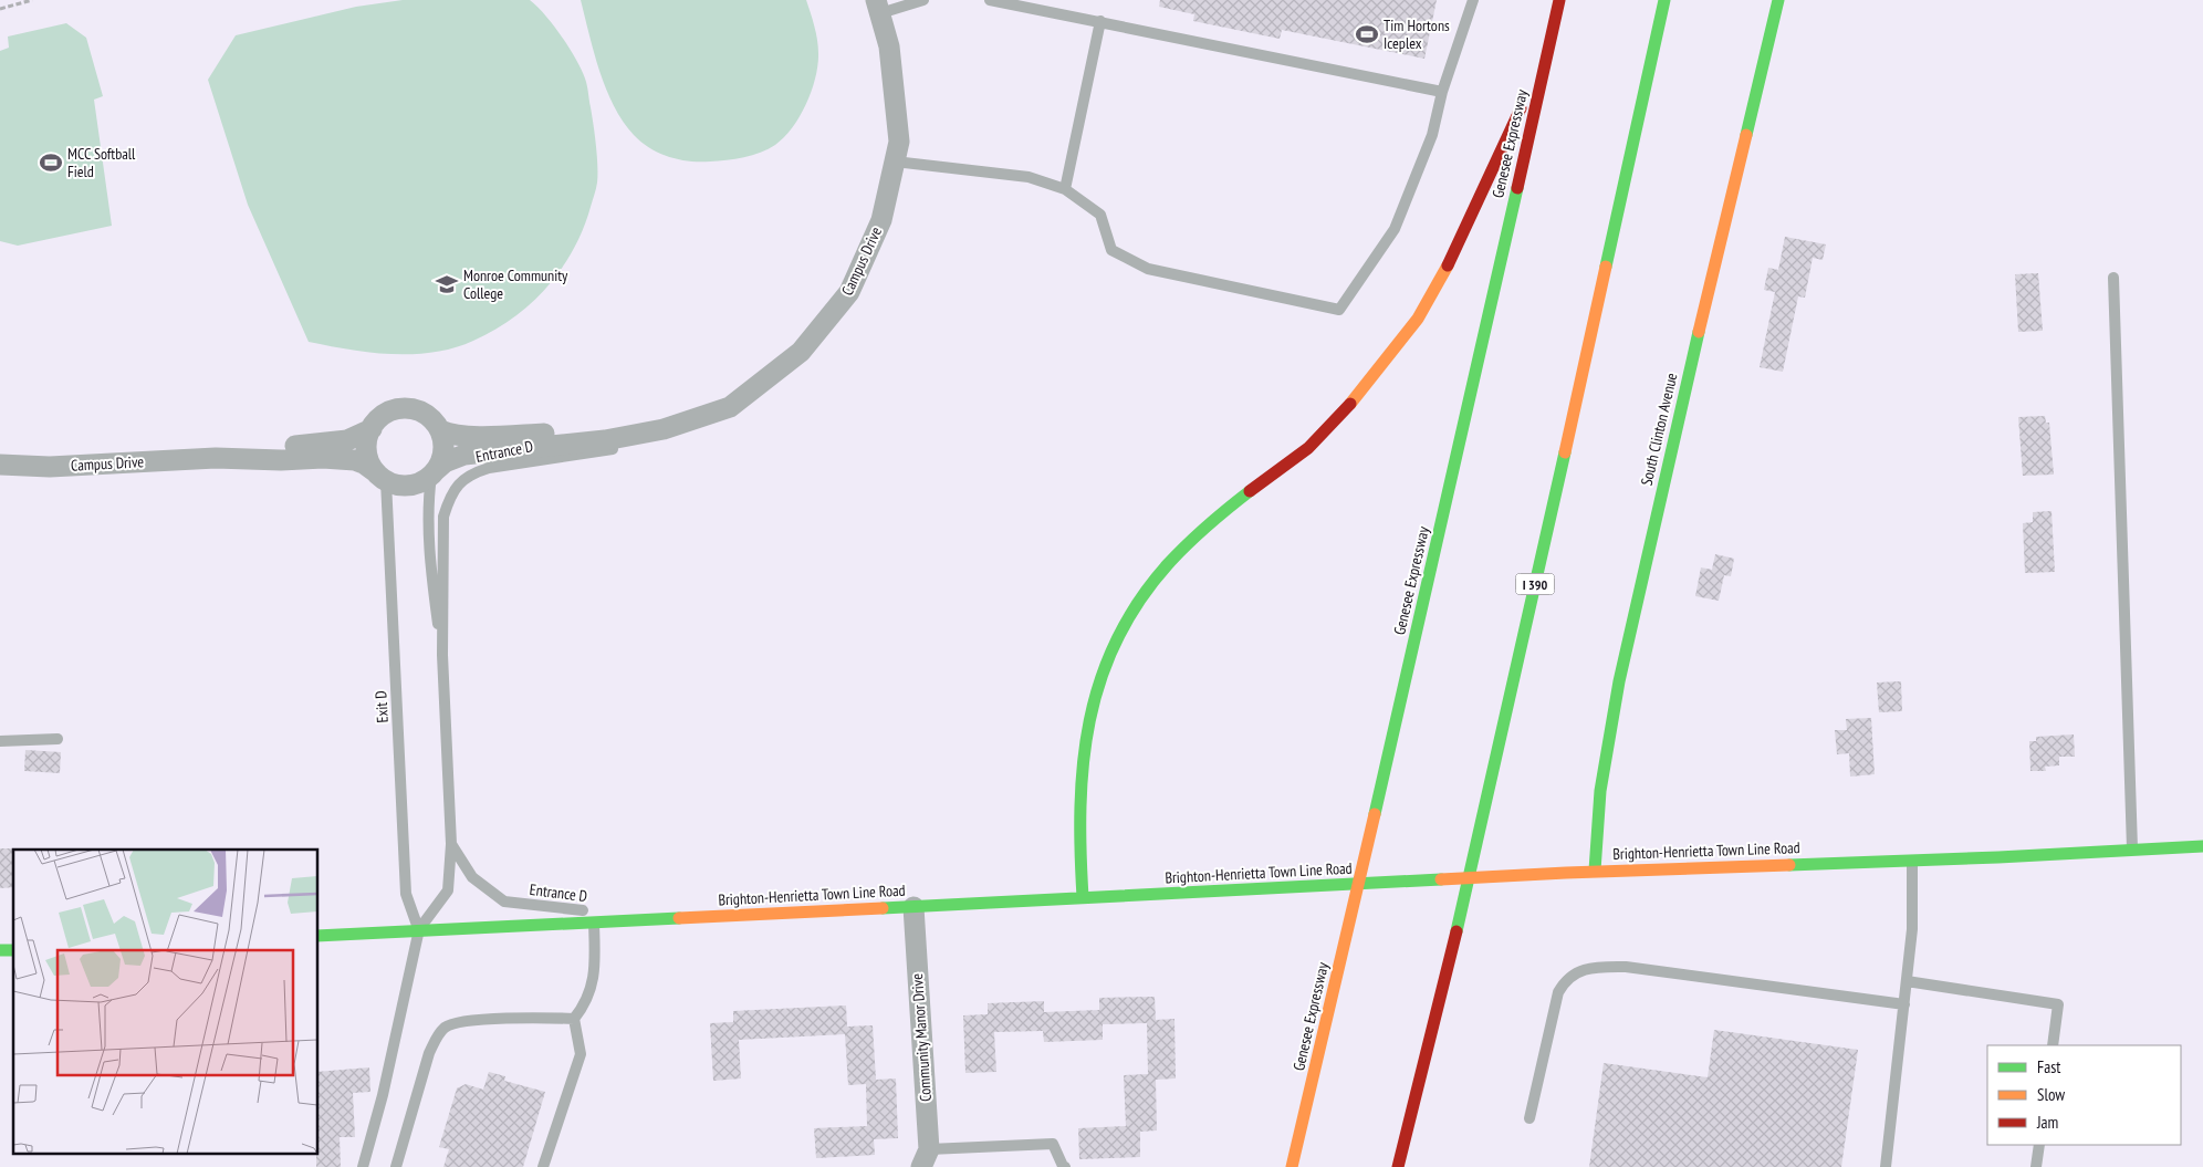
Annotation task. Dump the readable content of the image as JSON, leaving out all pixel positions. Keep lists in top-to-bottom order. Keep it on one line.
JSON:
{"streets":{"main road":["Genesee Expressway","South Clinton Avenue","I 390","Brighton-Henrietta Town Line Road"],"street":["Campus Drive","Community Manor Drive"],"lane":["Entrance D","Exit D"]},"crossings":[["Campus Drive","Entrance D"],["Campus Drive","Exit D"],["South Clinton Avenue","Brighton-Henrietta Town Line Road"],["Entrance D","Exit D"],["Entrance D","Brighton-Henrietta Town Line Road"],["Exit D","Brighton-Henrietta Town Line Road"],["Brighton-Henrietta Town Line Road","Community Manor Drive"]],"places":{"sports":["Tim Hortons Iceplex","MCC Softball Field"],"school or university":["Monroe Community College"]},"legend":["Fast","Slow","Jam"]}
